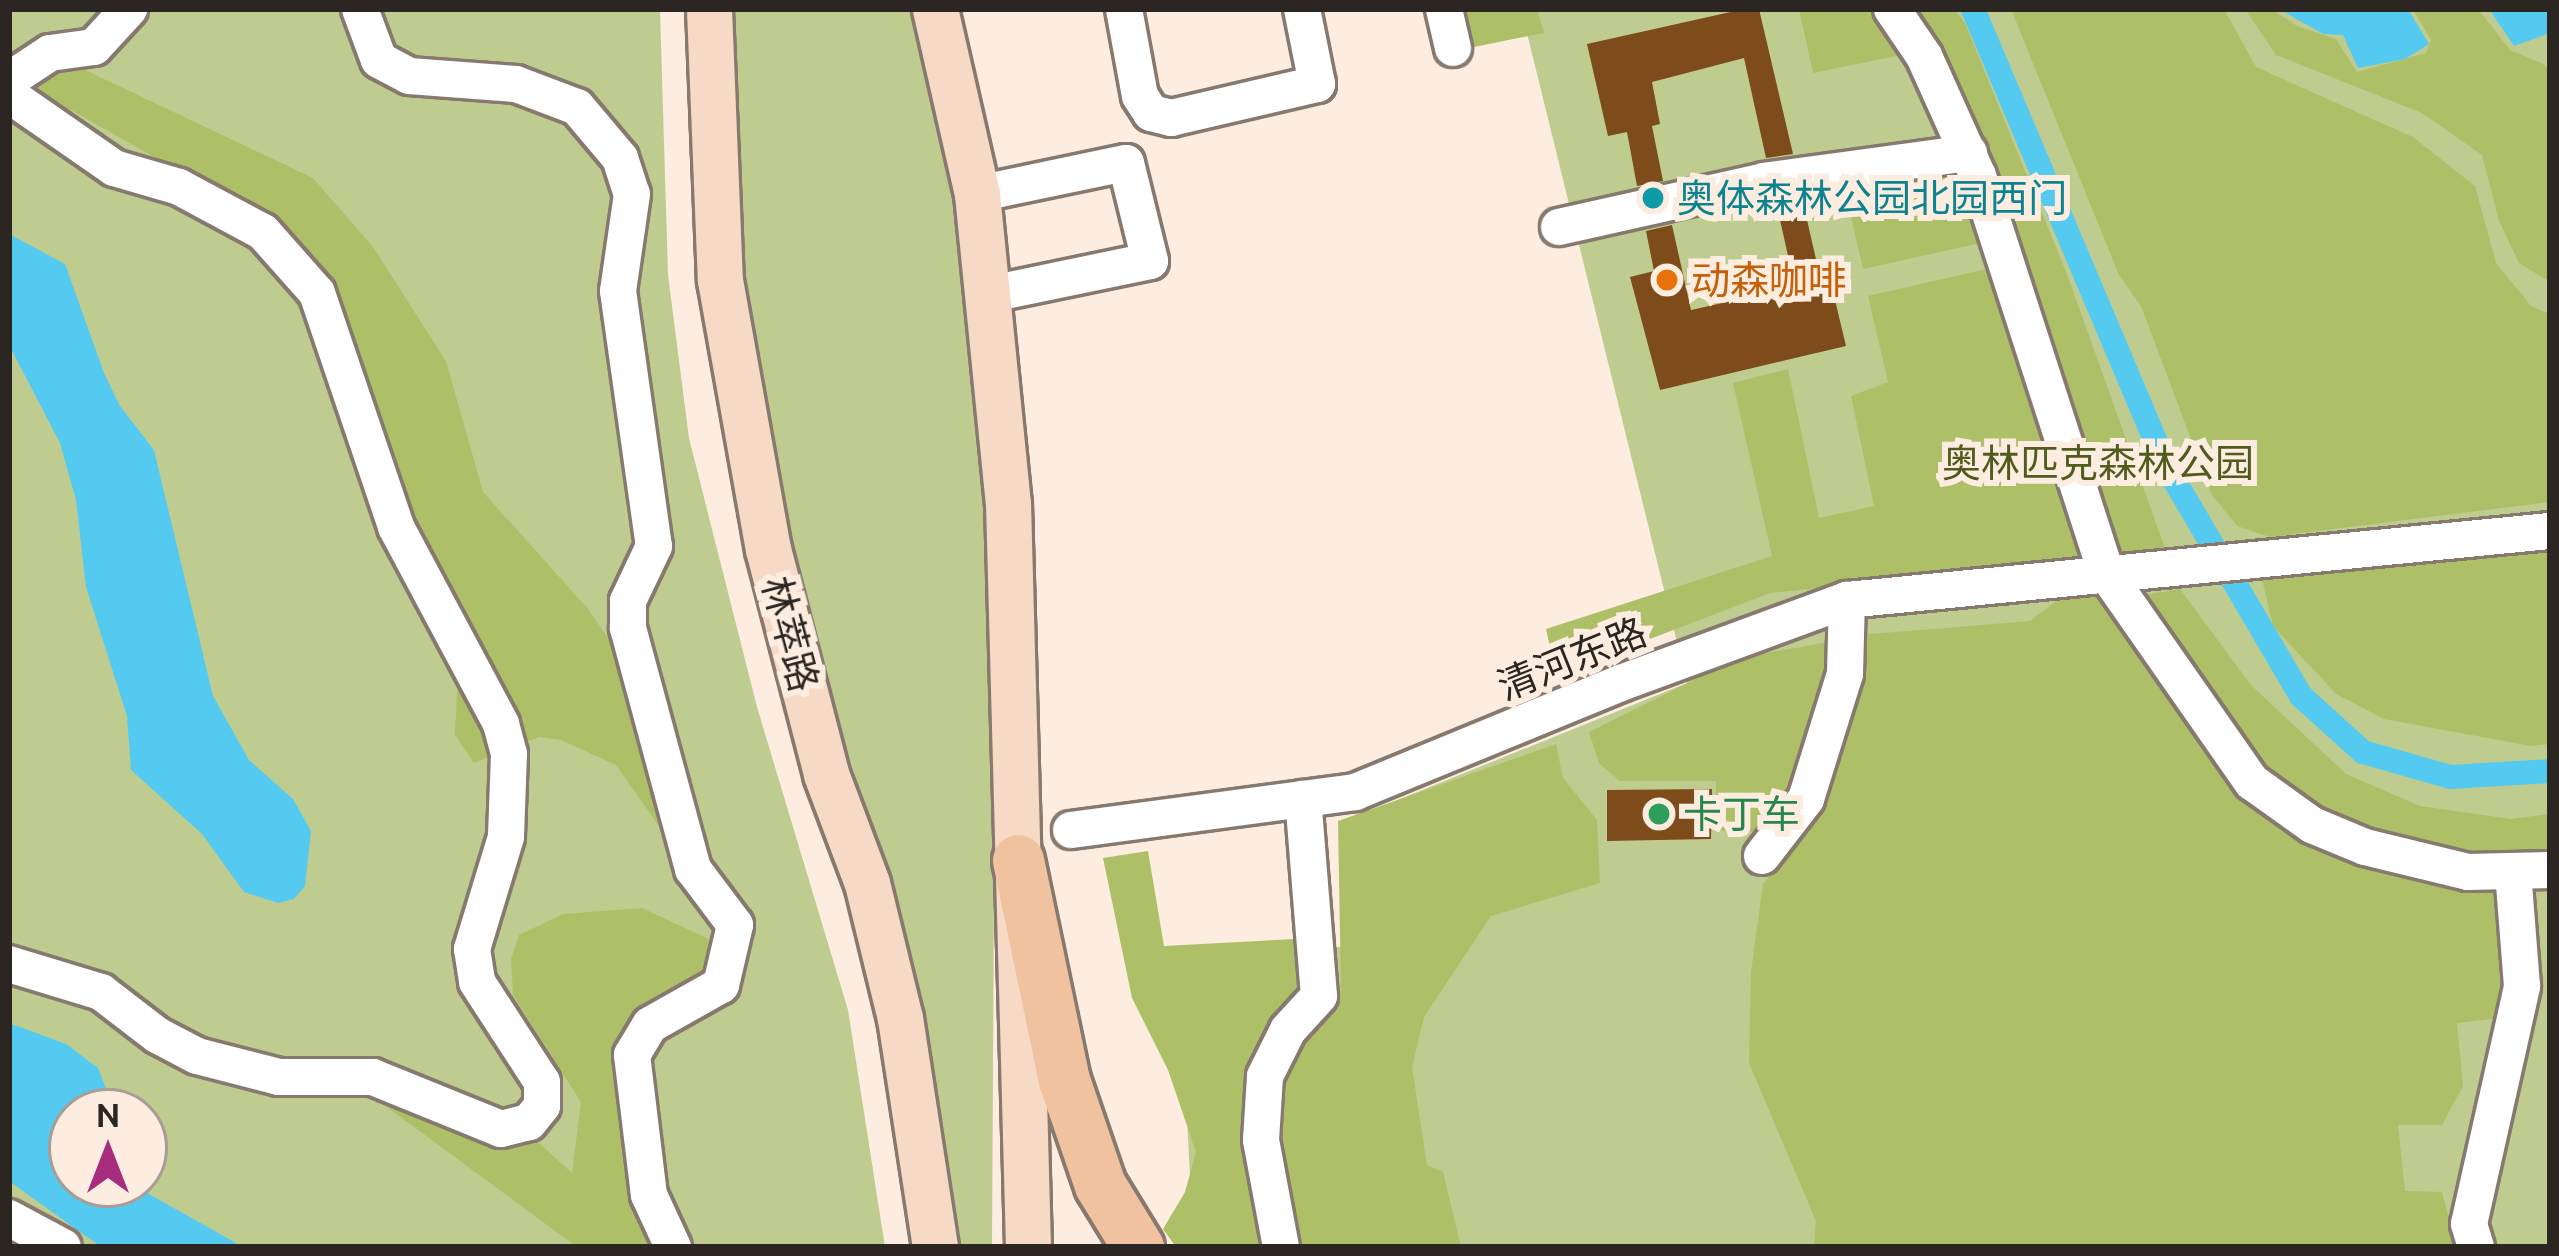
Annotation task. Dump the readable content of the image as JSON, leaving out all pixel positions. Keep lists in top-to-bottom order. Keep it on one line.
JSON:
{"streets":{"main road":["林萃路"],"lane":["清河东路"]},"parks":["奥林匹克森林公园"],"places":["奥体森林公园北园西门","动森咖啡","卡丁车"],"north":"top"}
